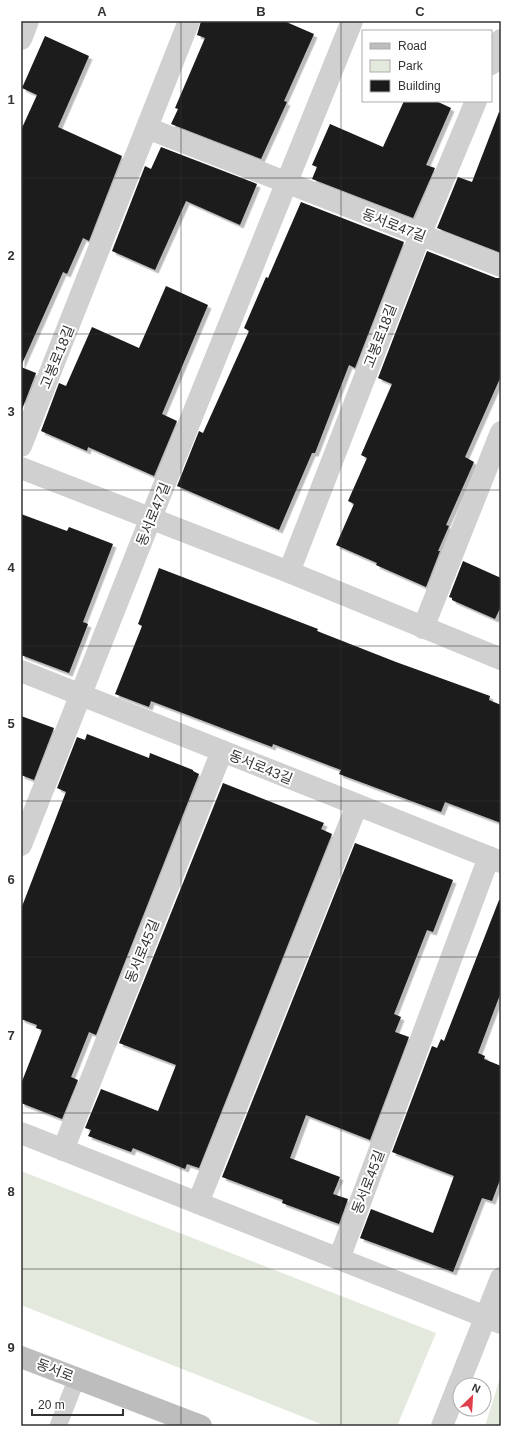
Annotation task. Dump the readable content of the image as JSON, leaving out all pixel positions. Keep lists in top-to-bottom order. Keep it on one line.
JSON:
{"streets":{"street":["동서로47길","고봉로18길","동서로43길","동서로45길","동서로"]},"crossings":[["동서로47길","고봉로18길"],["동서로47길","동서로43길"],["동서로43길","동서로45길"]],"legend":["Road","Park","Building"],"scale_bar":"20 m","north":"top right","grid":{"columns":["A","B","C"],"rows":["1","2","3","4","5","6","7","8","9"]}}
